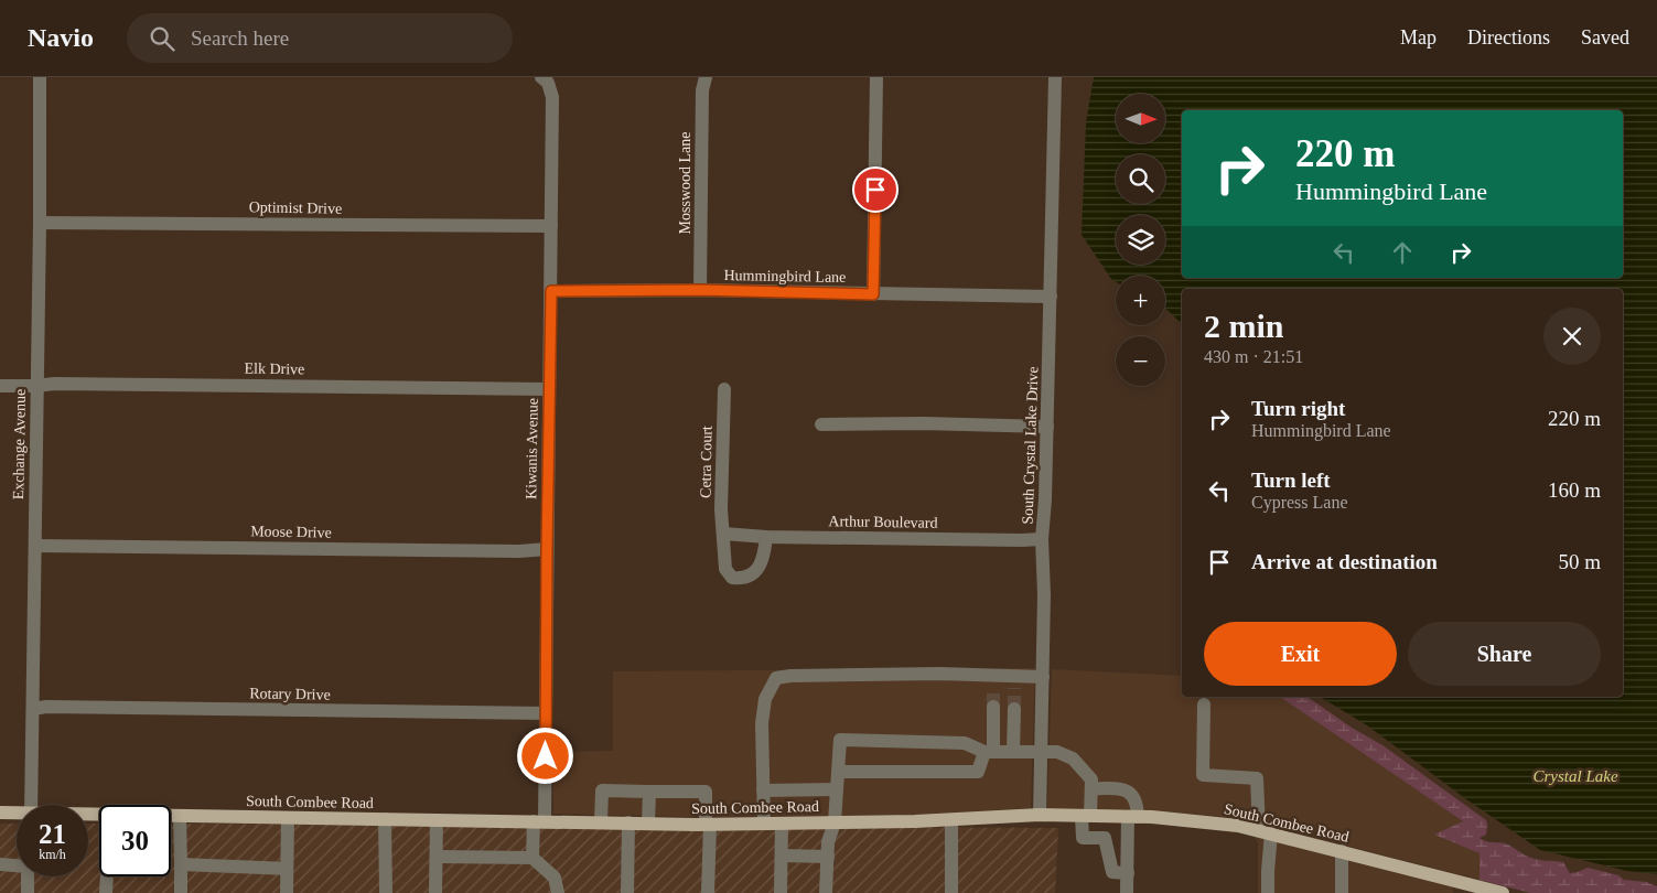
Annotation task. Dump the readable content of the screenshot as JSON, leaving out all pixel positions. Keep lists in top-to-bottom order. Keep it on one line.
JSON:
{"streets":{"main road":["South Combee Road"],"street":["Mosswood Lane","Optimist Drive","Hummingbird Lane","Elk Drive","Exchange Avenue","South Crystal Lake Drive","Kiwanis Avenue","Cetra Court","Arthur Boulevard","Moose Drive","Rotary Drive"]},"crossings":[["Mosswood Lane","Hummingbird Lane"],["Optimist Drive","Exchange Avenue"],["Optimist Drive","Kiwanis Avenue"],["Hummingbird Lane","South Crystal Lake Drive"],["Hummingbird Lane","Kiwanis Avenue"],["Elk Drive","Exchange Avenue"],["Elk Drive","Kiwanis Avenue"],["Exchange Avenue","Moose Drive"],["Exchange Avenue","Rotary Drive"],["South Crystal Lake Drive","Arthur Boulevard"],["South Crystal Lake Drive","South Combee Road"],["Kiwanis Avenue","Moose Drive"],["Kiwanis Avenue","Rotary Drive"],["Kiwanis Avenue","South Combee Road"],["Cetra Court","Arthur Boulevard"]],"water":["Crystal Lake"],"north":"right","page":{"header":"Navio","search":"Search here","nav":["Map","Directions","Saved"],"map_buttons":["+","−"],"turn":["220 m","Hummingbird Lane"],"heading":["2 min","430 m · 21:51"],"list":[{"name":"Turn right","note":"Hummingbird Lane","value":"220 m"},{"name":"Turn left","note":"Cypress Lane","value":"160 m"},{"name":"Arrive at destination","value":"50 m"}],"buttons":["Exit","Share"],"speed":"21 km/h","limit":"30"}}
